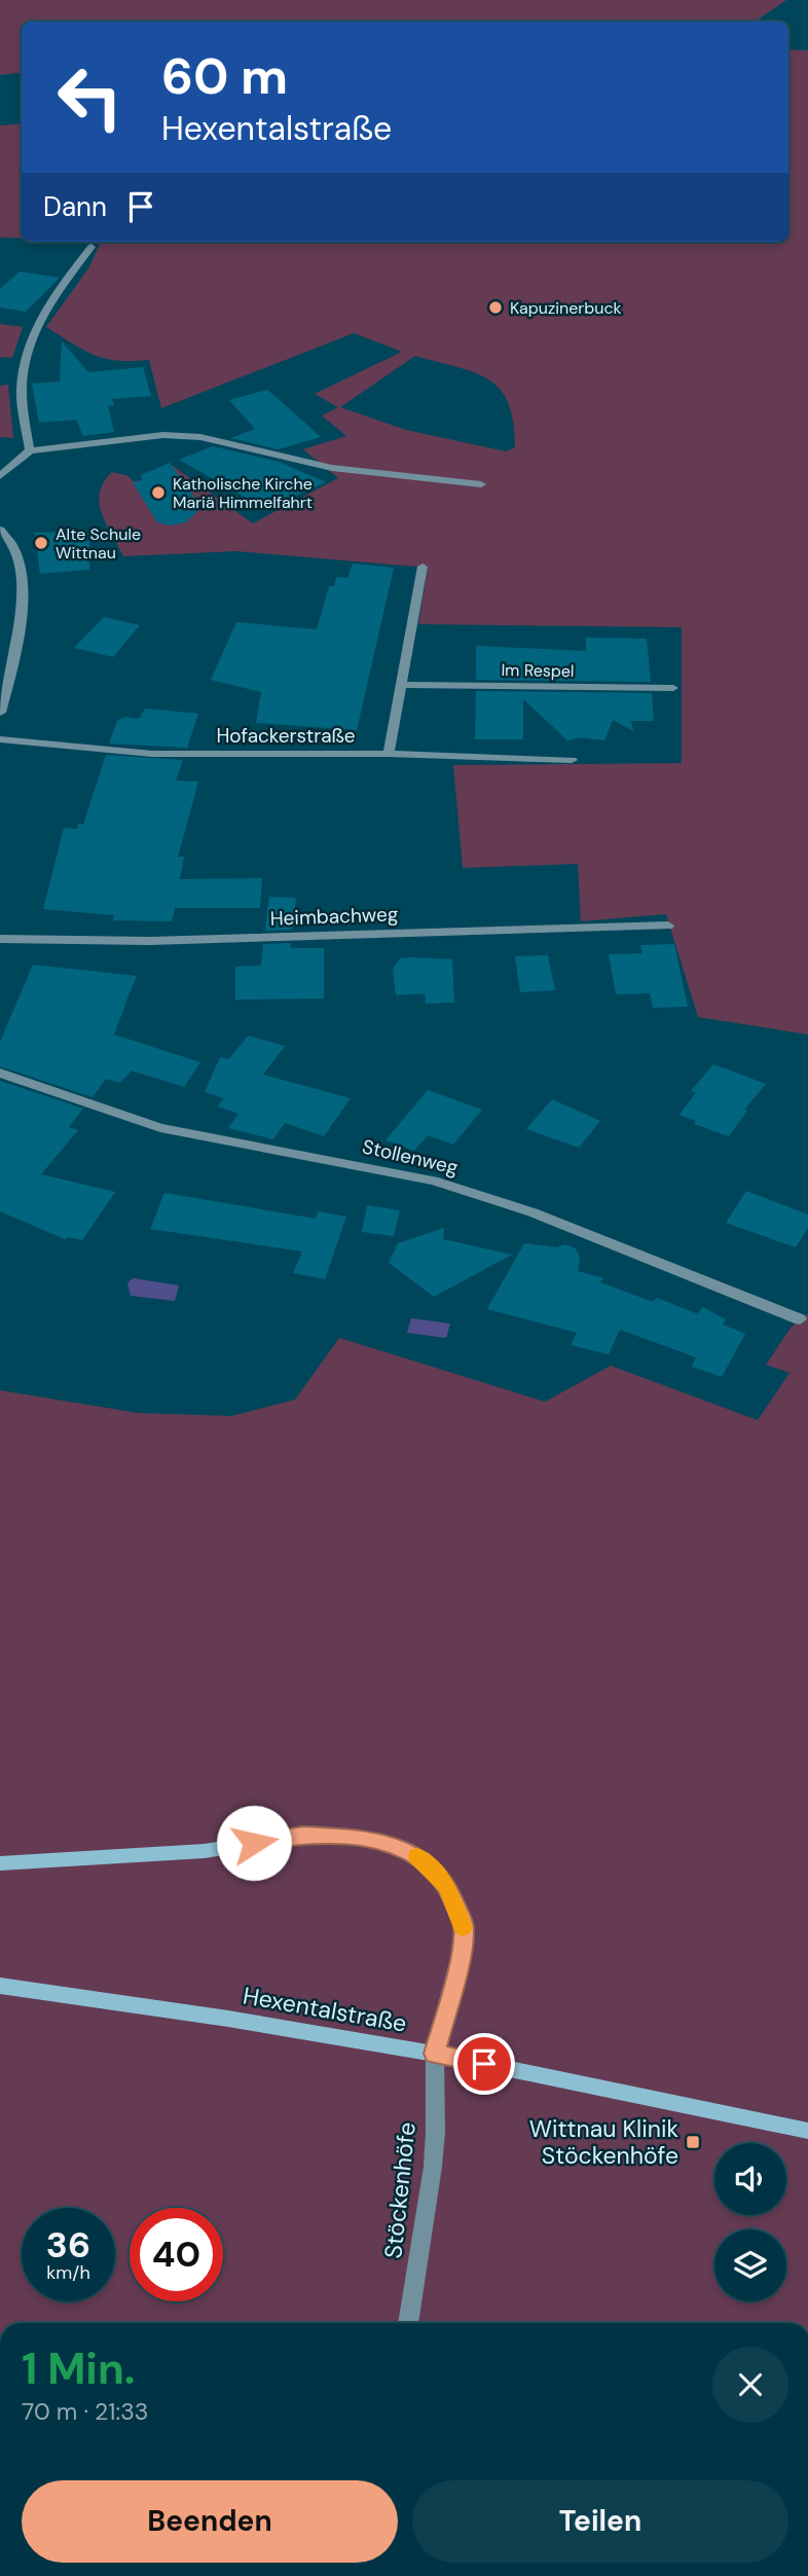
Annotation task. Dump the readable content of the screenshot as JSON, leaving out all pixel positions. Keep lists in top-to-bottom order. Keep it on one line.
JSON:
{"streets":{"main road":["Hexentalstraße"],"street":["Im Respel","Hofackerstraße","Heimbachweg","Stollenweg","Stöckenhöfe"]},"crossings":[["Hexentalstraße","Stöckenhöfe"]],"places":{"other":["Kapuzinerbuck","Katholische Kirche Mariä Himmelfahrt","Alte Schule Wittnau"],"transit":["Wittnau Klinik Stöckenhöfe"]},"page":{"turn":["60 m","Hexentalstraße"],"then":"Dann","speed":"36 km/h","limit":"40","heading":["1 Min.","70 m · 21:33"],"buttons":["Beenden","Teilen"]}}
